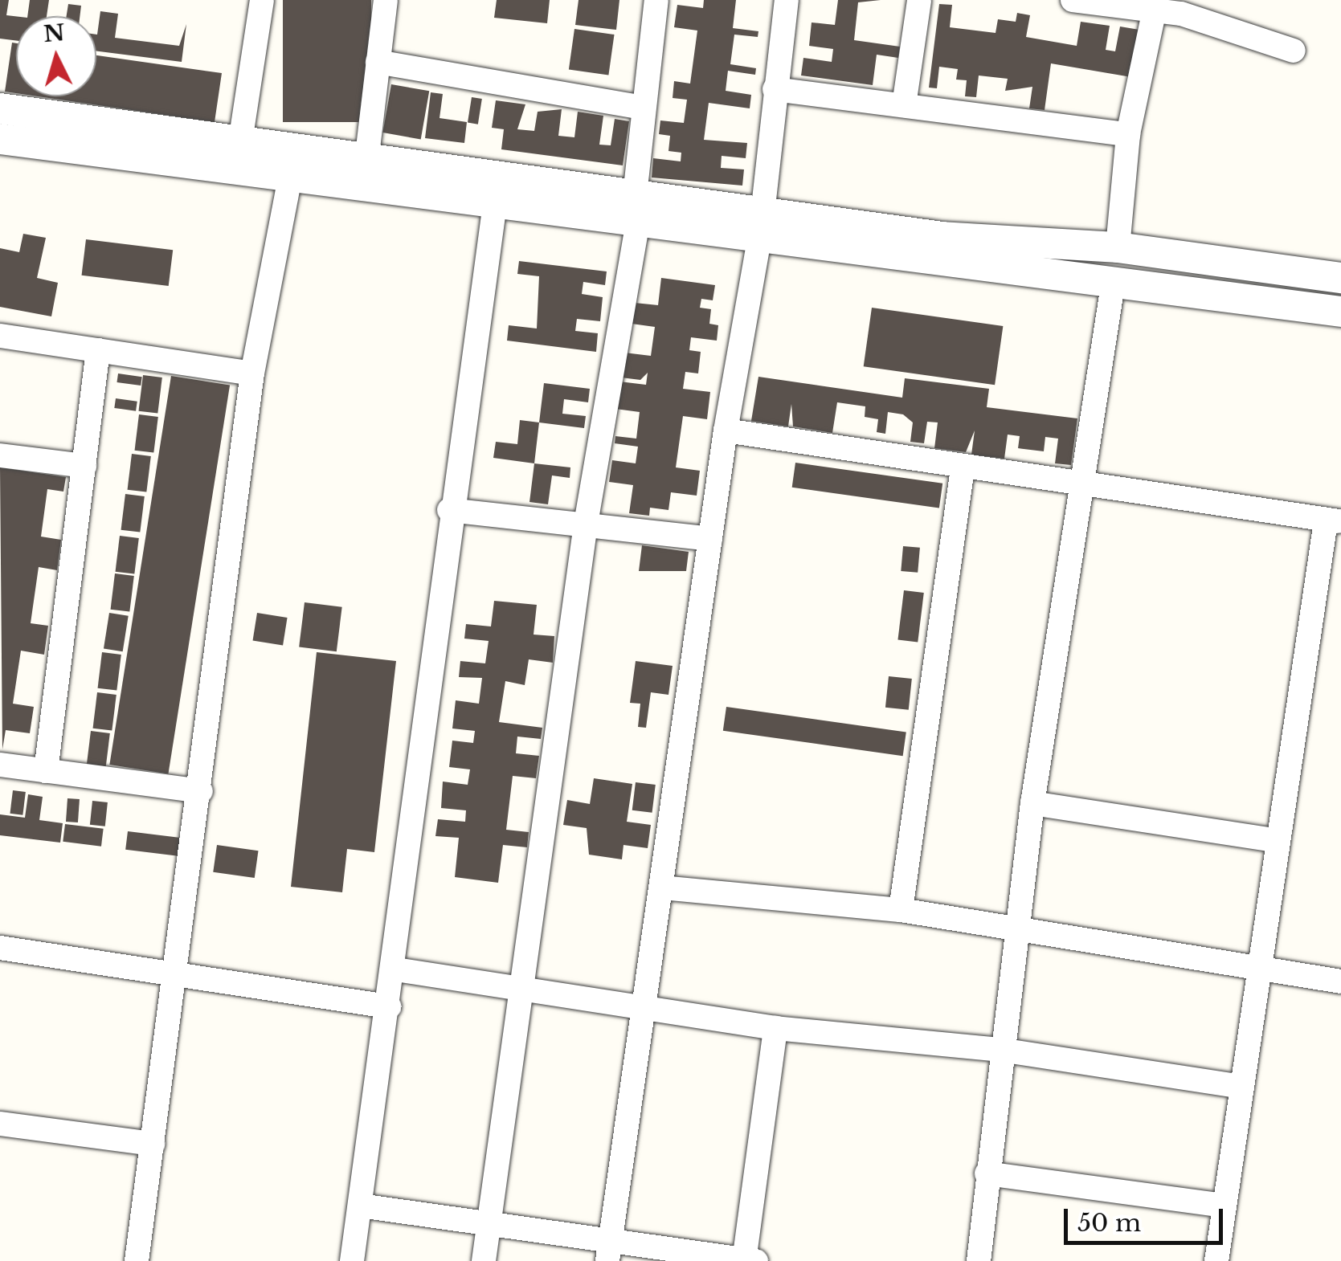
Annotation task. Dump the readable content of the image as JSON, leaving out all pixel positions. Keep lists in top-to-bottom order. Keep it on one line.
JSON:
{"scale_bar":"50 m","north":"top"}
